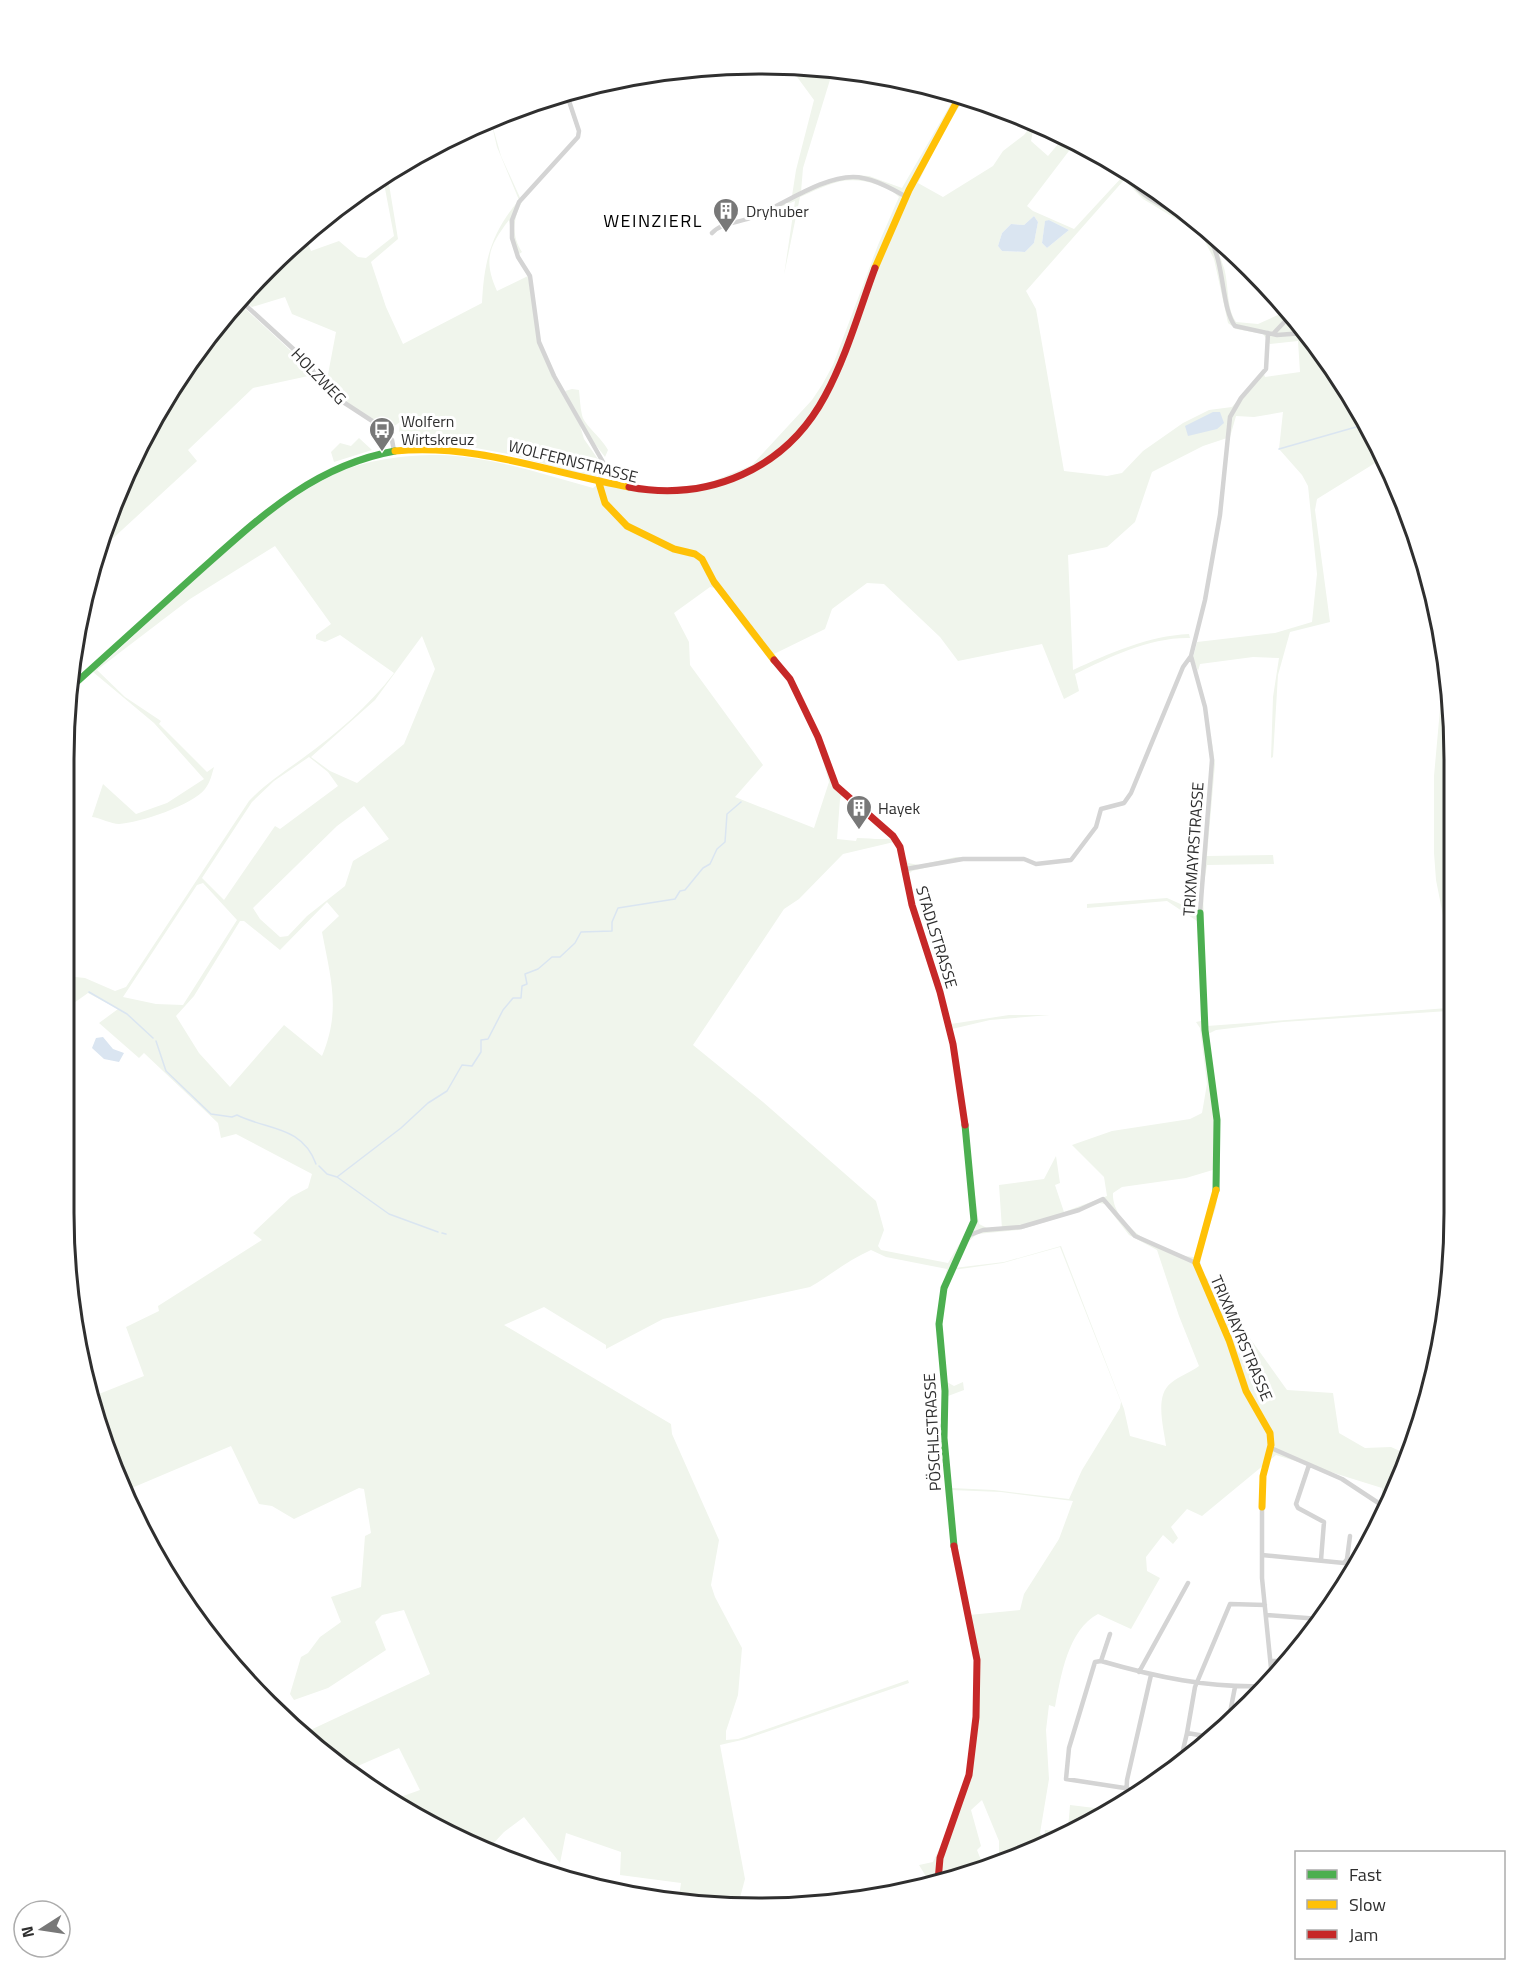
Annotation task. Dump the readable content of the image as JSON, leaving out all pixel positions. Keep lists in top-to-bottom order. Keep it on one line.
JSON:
{"streets":{"street":["HOLZWEG","WOLFERNSTRASSE","TRIXMAYRSTRASSE","STADLSTRASSE","PÖSCHLSTRASSE"]},"crossings":[["HOLZWEG","WOLFERNSTRASSE"],["WOLFERNSTRASSE","STADLSTRASSE"],["STADLSTRASSE","PÖSCHLSTRASSE"]],"districts":["WEINZIERL"],"places":{"building":["Dryhuber","Hayek"],"bus stop":["Wolfern Wirtskreuz"]},"legend":["Fast","Slow","Jam"],"north":"left"}
